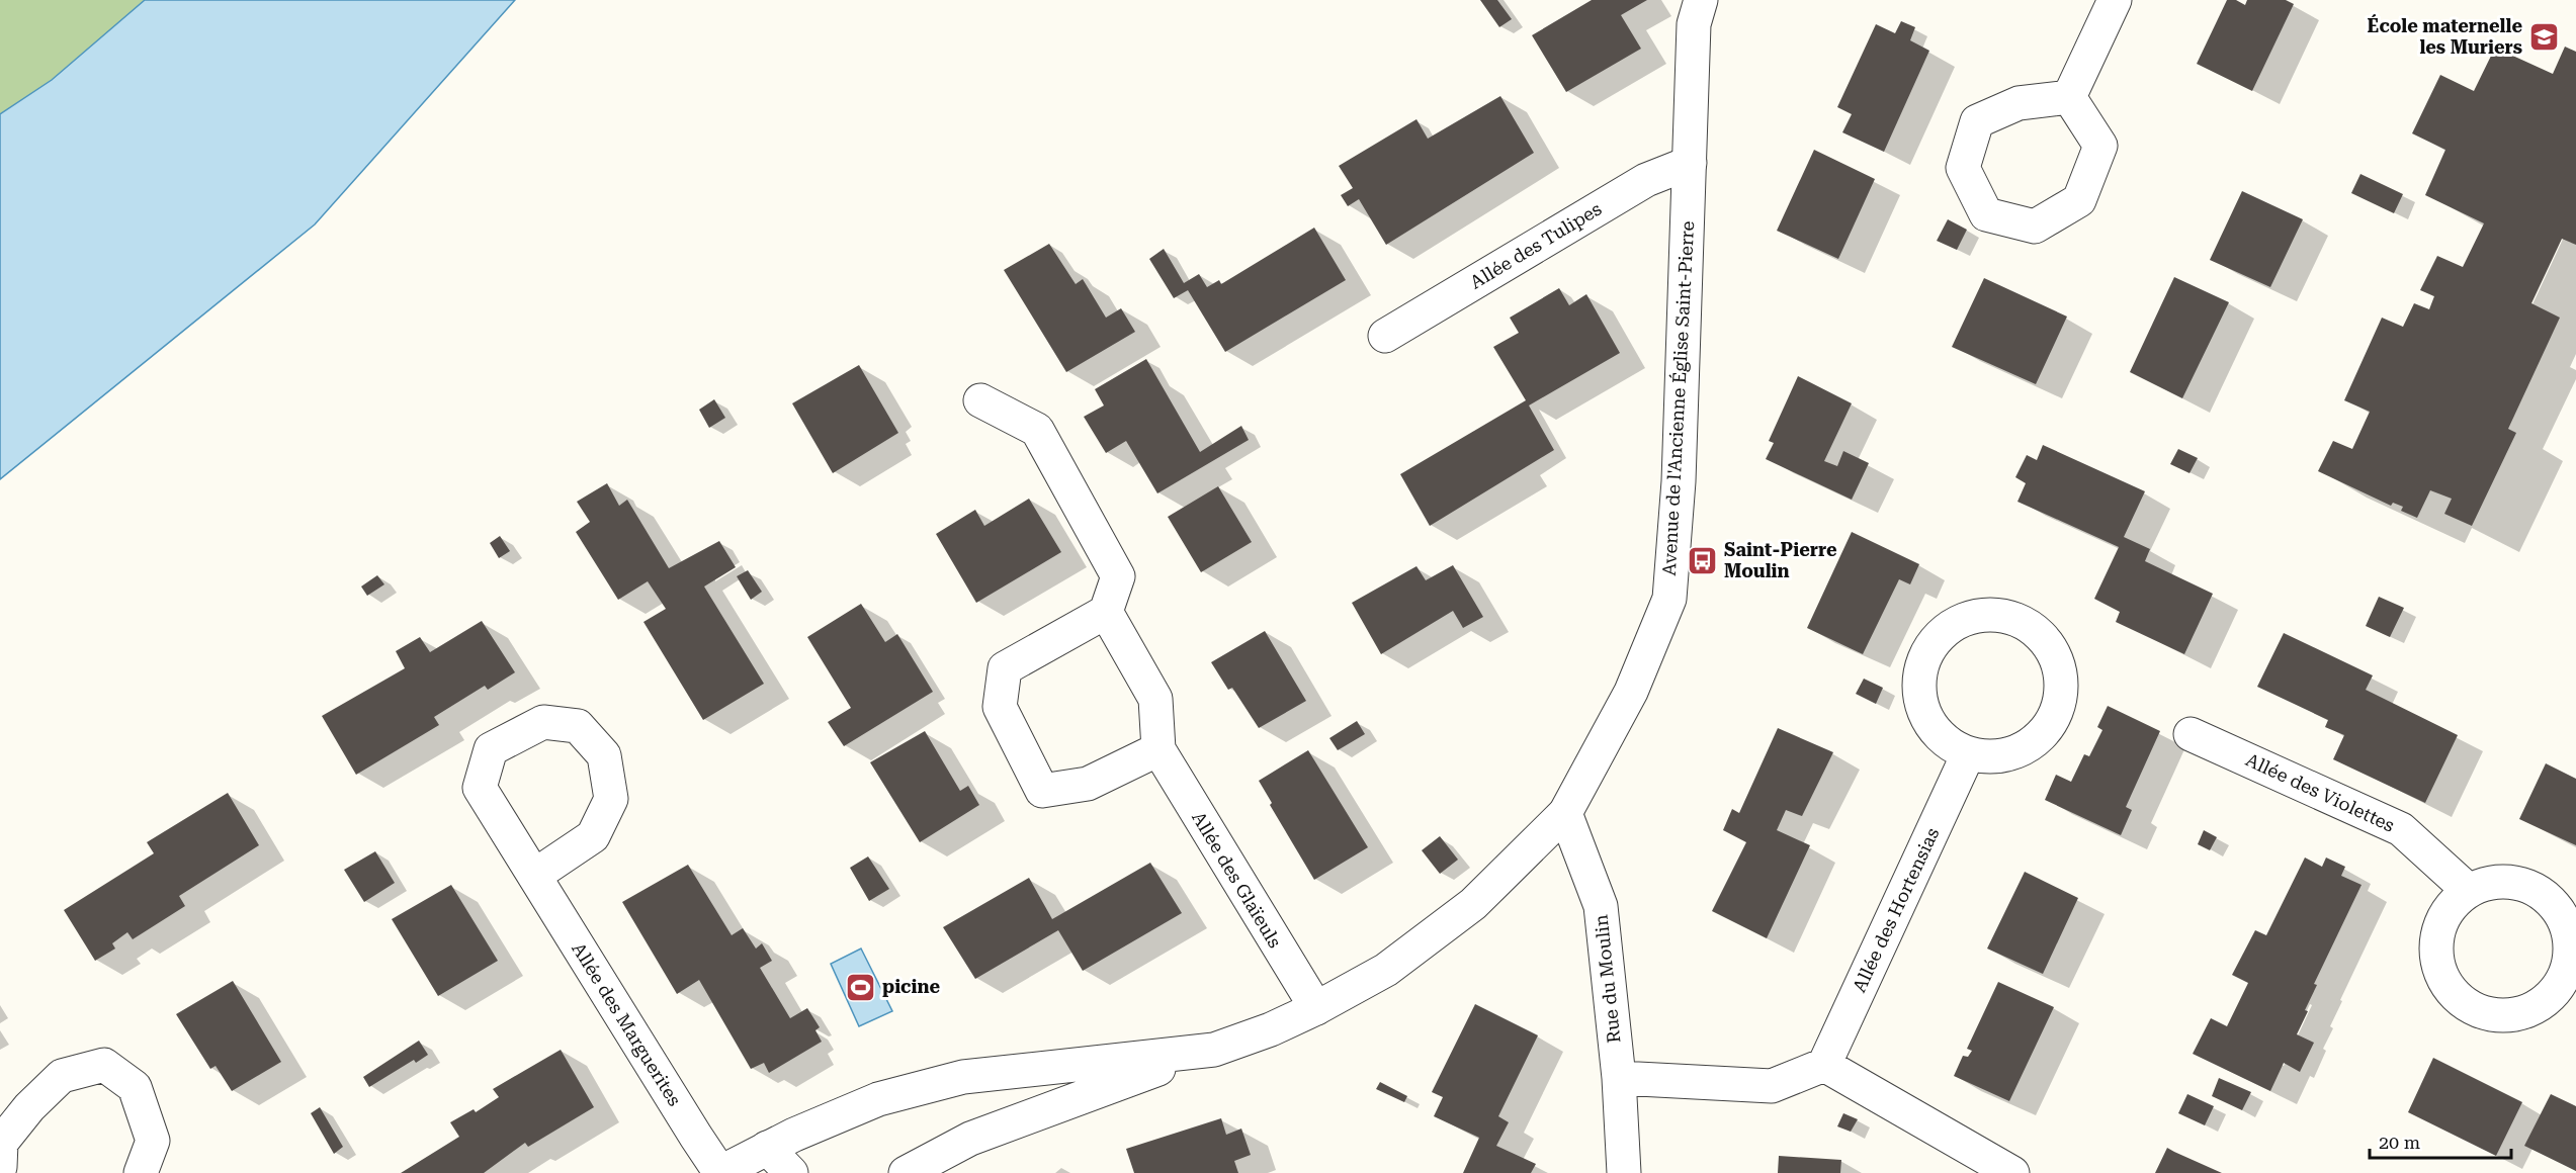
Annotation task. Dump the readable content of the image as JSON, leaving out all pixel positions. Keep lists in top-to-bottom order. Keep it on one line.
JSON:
{"streets":{"street":["Allée des Tulipes","Avenue de l'Ancienne Église Saint-Pierre","Allée des Violettes","Allée des Glaïeuls","Allée des Hortensias","Rue du Moulin","Allée des Marguerites"]},"crossings":[["Allée des Tulipes","Avenue de l'Ancienne Église Saint-Pierre"],["Avenue de l'Ancienne Église Saint-Pierre","Allée des Glaïeuls"],["Avenue de l'Ancienne Église Saint-Pierre","Rue du Moulin"],["Avenue de l'Ancienne Église Saint-Pierre","Allée des Marguerites"]],"places":{"school or university":["École maternelle les Muriers"],"bus stop":["Saint-Pierre Moulin"],"sports":["picine"]},"scale_bar":"20 m"}
